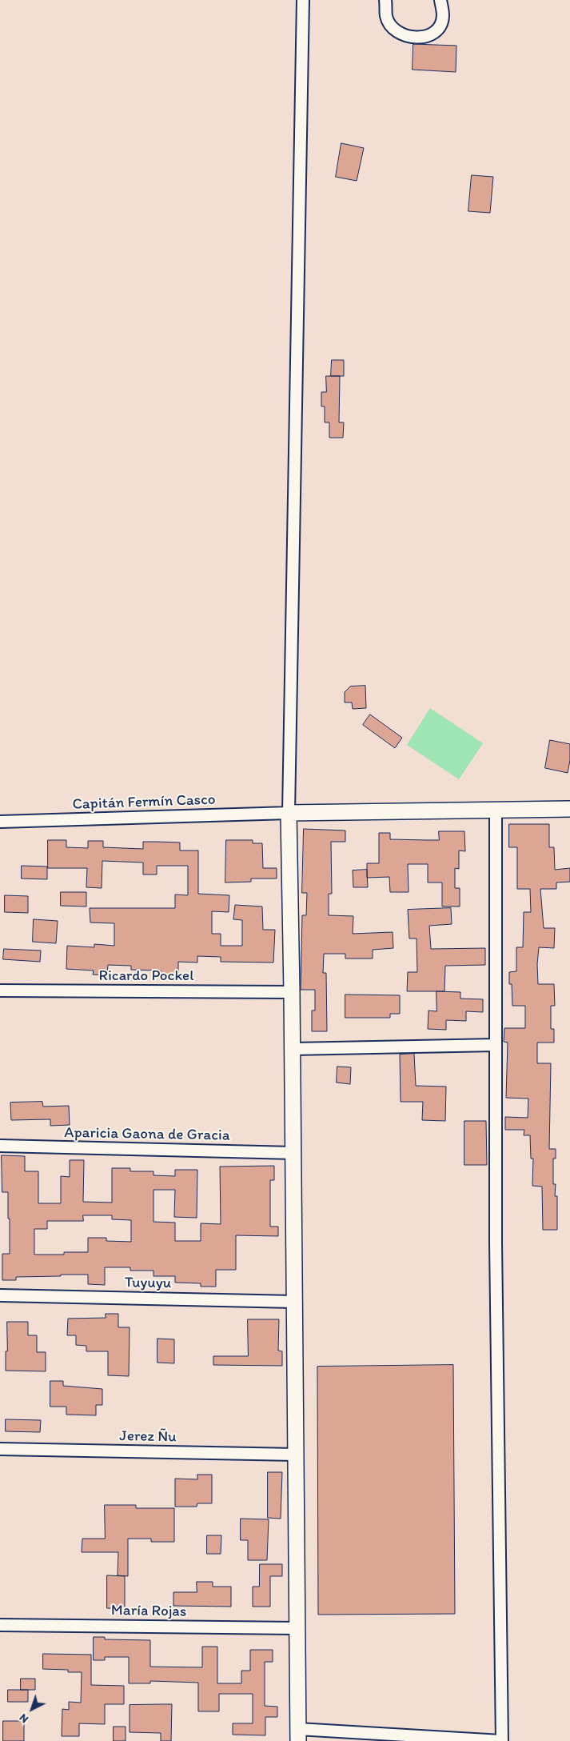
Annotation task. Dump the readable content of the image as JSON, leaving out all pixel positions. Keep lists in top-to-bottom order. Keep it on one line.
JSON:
{"streets":{"street":["Capitán Fermín Casco","Ricardo Pockel","Aparicia Gaona de Gracia","Tuyuyu","Jerez Ñu","María Rojas"]},"north":"bottom left"}
